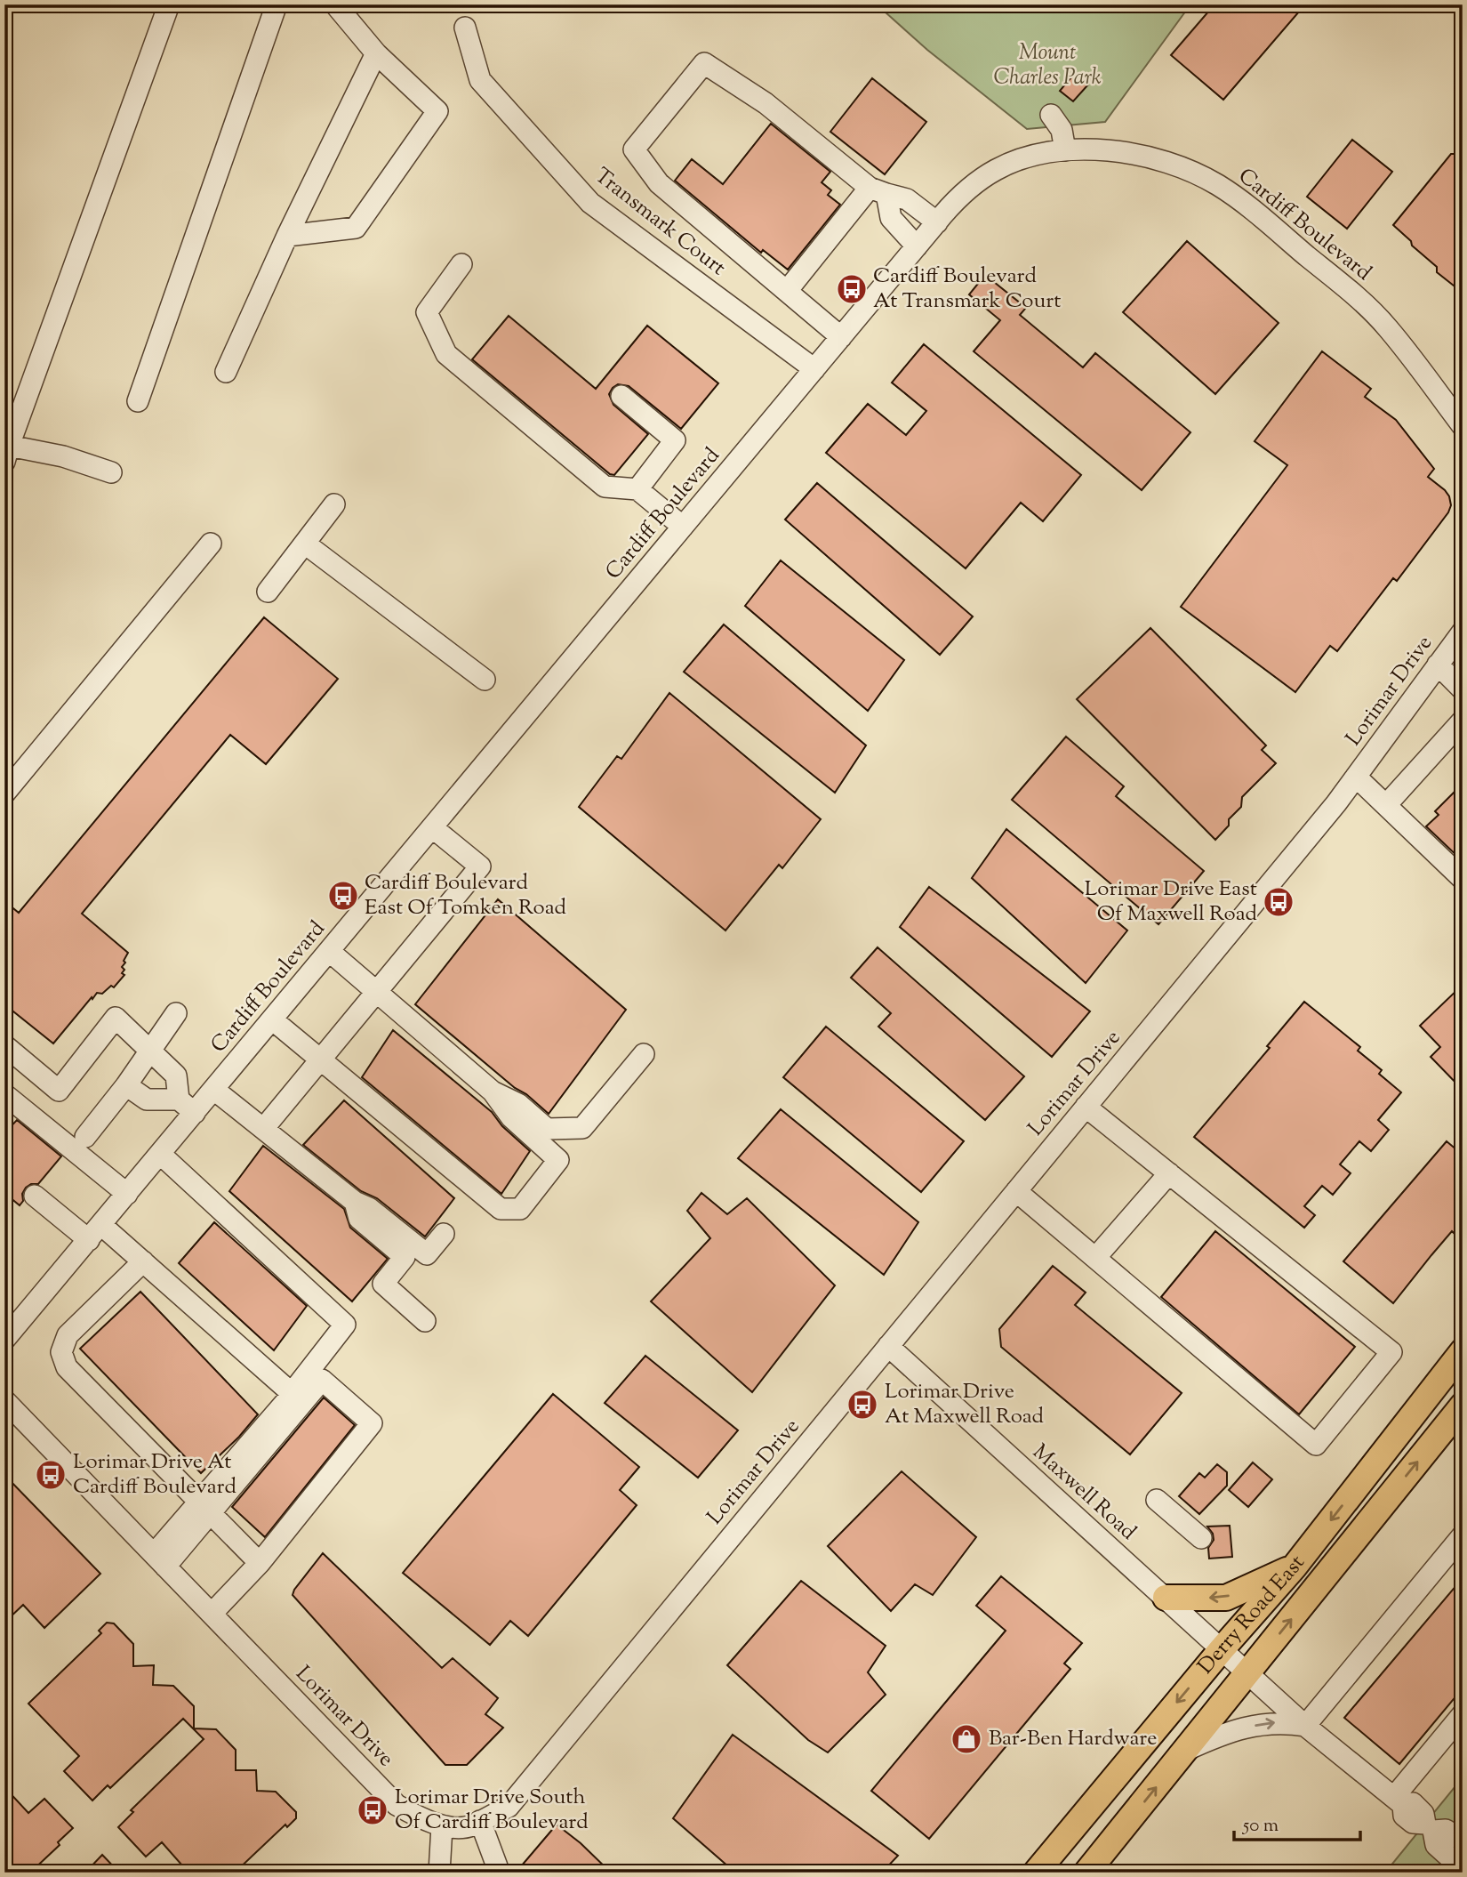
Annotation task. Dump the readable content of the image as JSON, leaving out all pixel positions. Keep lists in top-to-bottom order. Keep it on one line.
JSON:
{"streets":{"main road":["Derry Road East"],"street":["Transmark Court","Cardiff Boulevard","Lorimar Drive","Maxwell Road"]},"crossings":[["Transmark Court","Cardiff Boulevard"],["Lorimar Drive","Maxwell Road"],["Maxwell Road","Derry Road East"]],"parks":["Mount Charles Park"],"places":{"bus stop":["Cardiff Boulevard At Transmark Court","Cardiff Boulevard East Of Tomken Road","Lorimar Drive East Of Maxwell Road","Lorimar Drive At Maxwell Road","Lorimar Drive At Cardiff Boulevard","Lorimar Drive South Of Cardiff Boulevard"],"shop":["Bar-Ben Hardware"]},"scale_bar":"50 m"}
